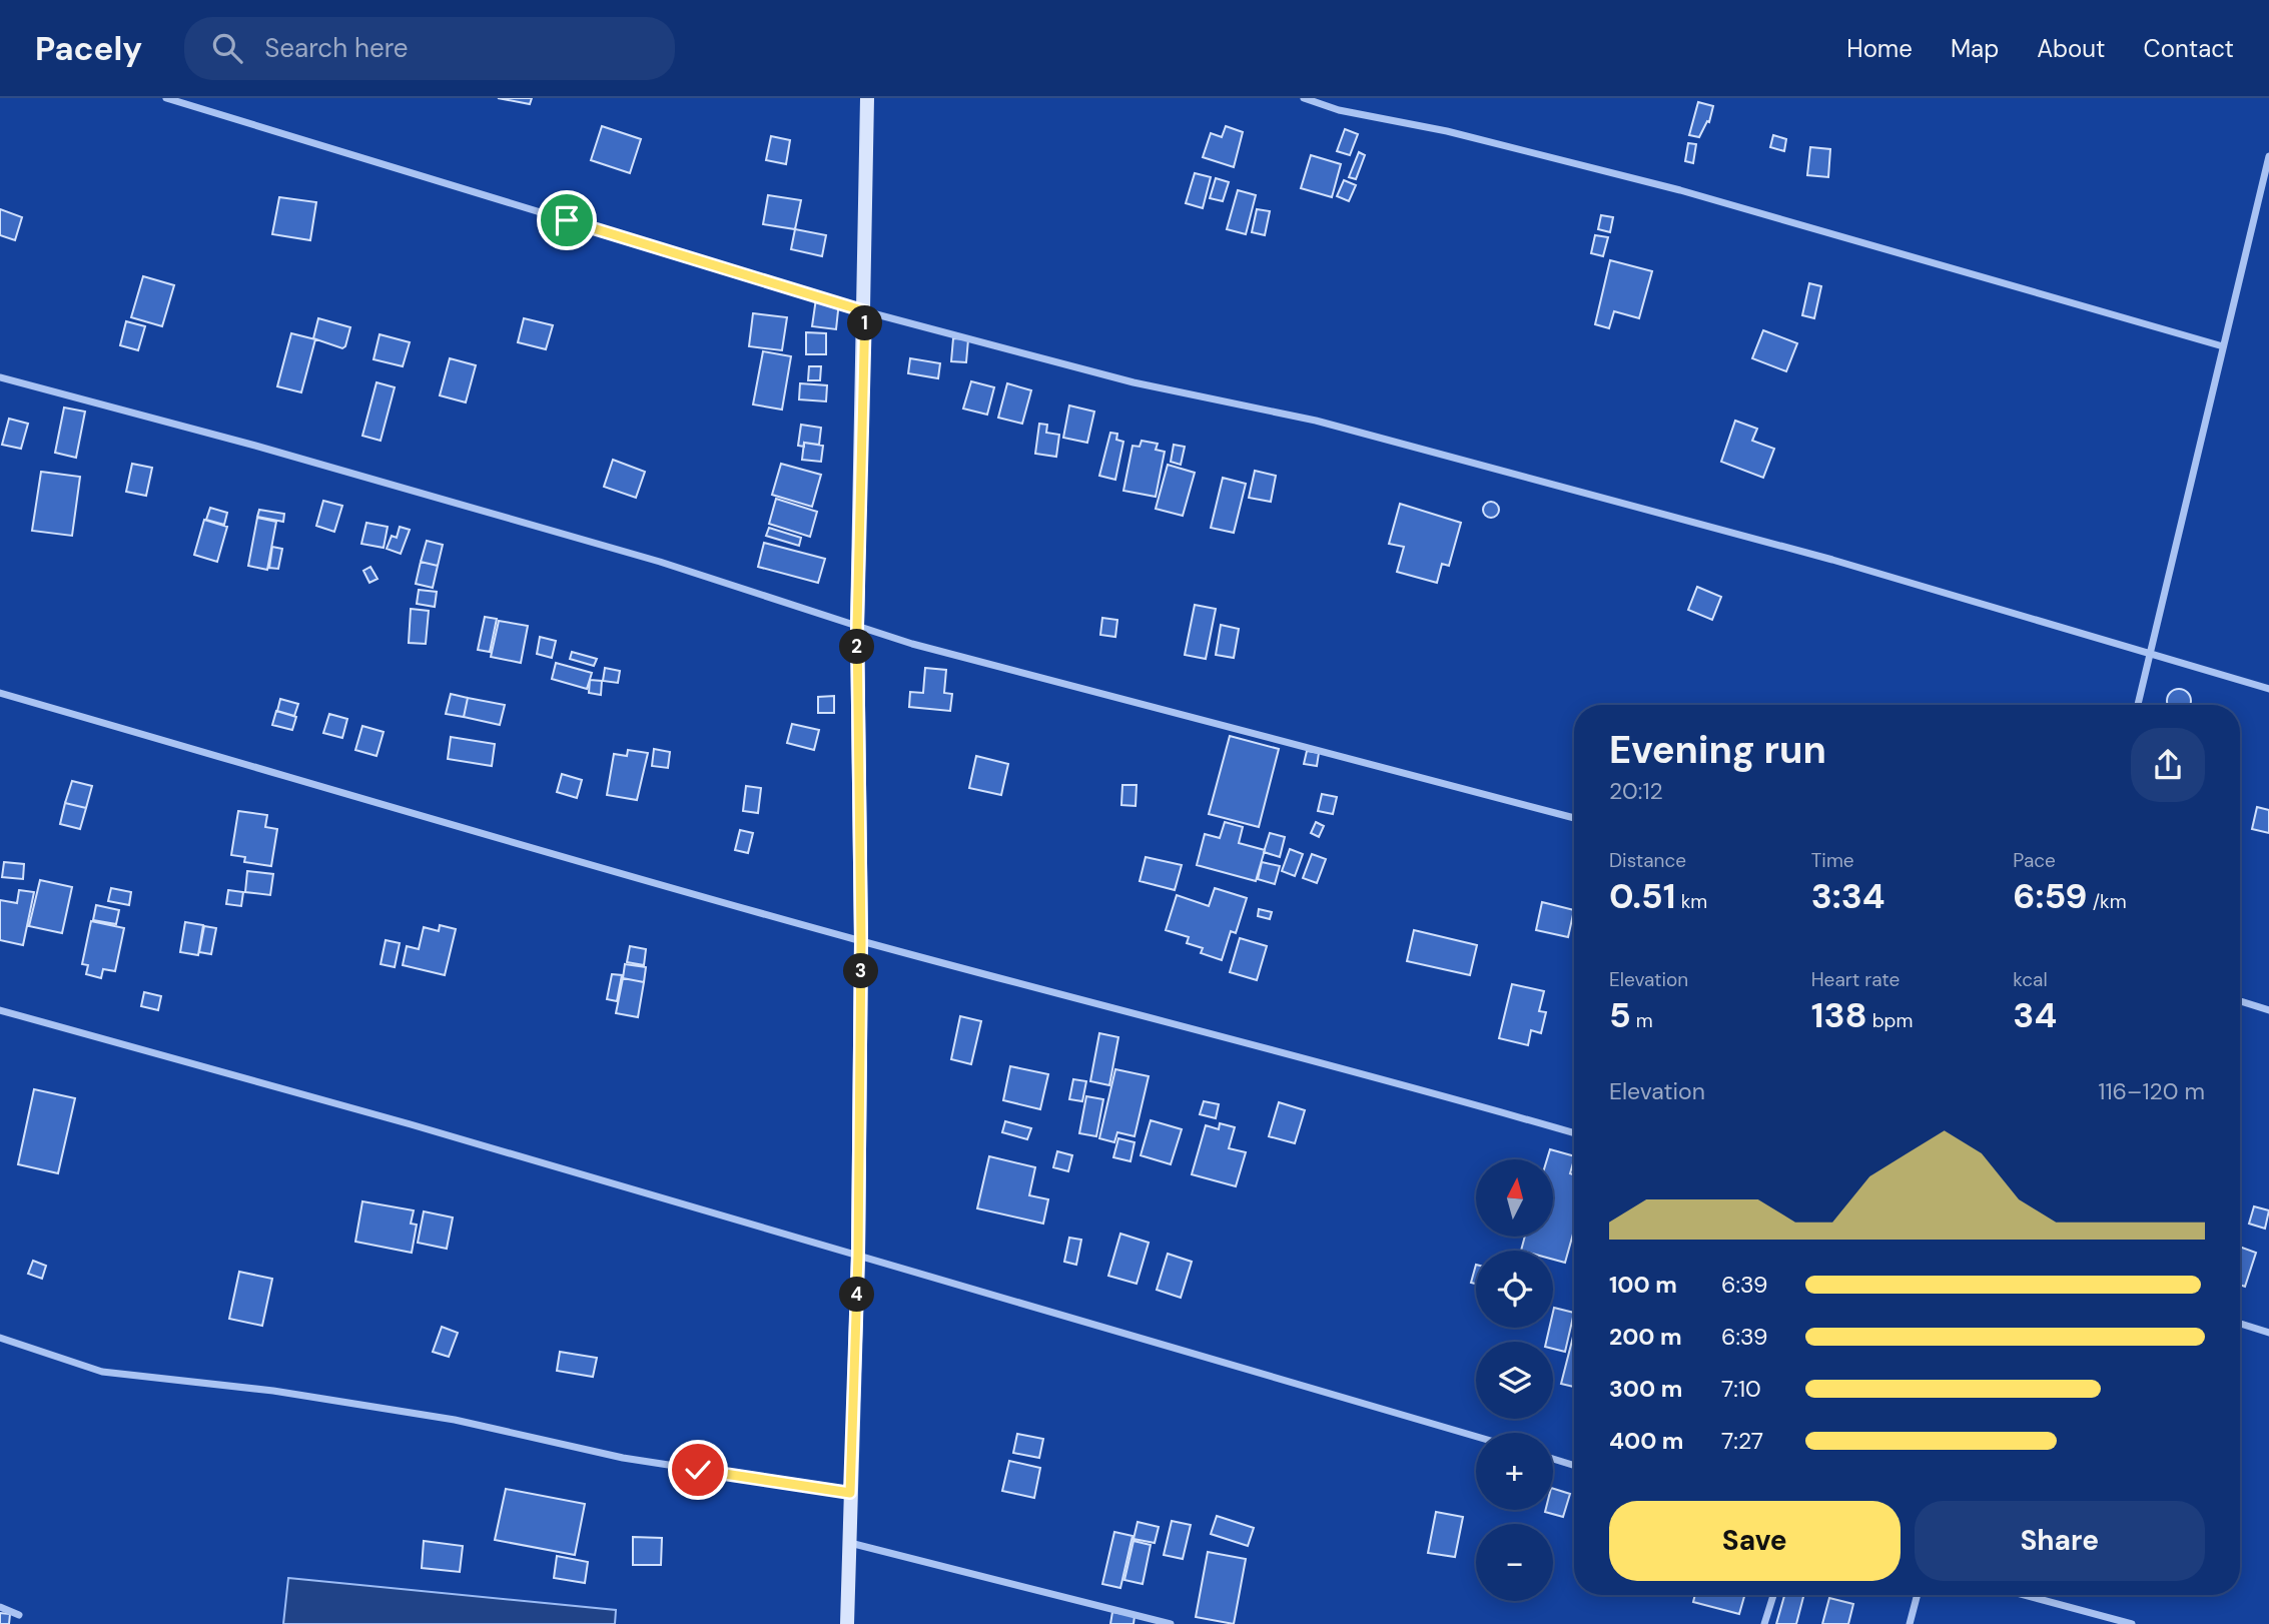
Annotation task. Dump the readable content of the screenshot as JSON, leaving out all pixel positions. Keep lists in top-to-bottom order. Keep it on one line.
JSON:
{"north":"top","page":{"header":"Pacely","search":"Search here","nav":["Home","Map","About","Contact"],"pins":["1","2","3","4"],"heading":["Evening run","20:12"],"stats":[["Distance","0.51 km"],["Time","3:34"],["Pace","6:59 /km"],["Elevation","5 m"],["Heart rate","138 bpm"],["kcal","34"]],"chart":["Elevation","116–120 m"],"map_buttons":["+","−"],"list":[{"name":"100 m","note":"6:39"},{"name":"200 m","note":"6:39"},{"name":"300 m","note":"7:10"},{"name":"400 m","note":"7:27"}],"buttons":["Save","Share"]}}
